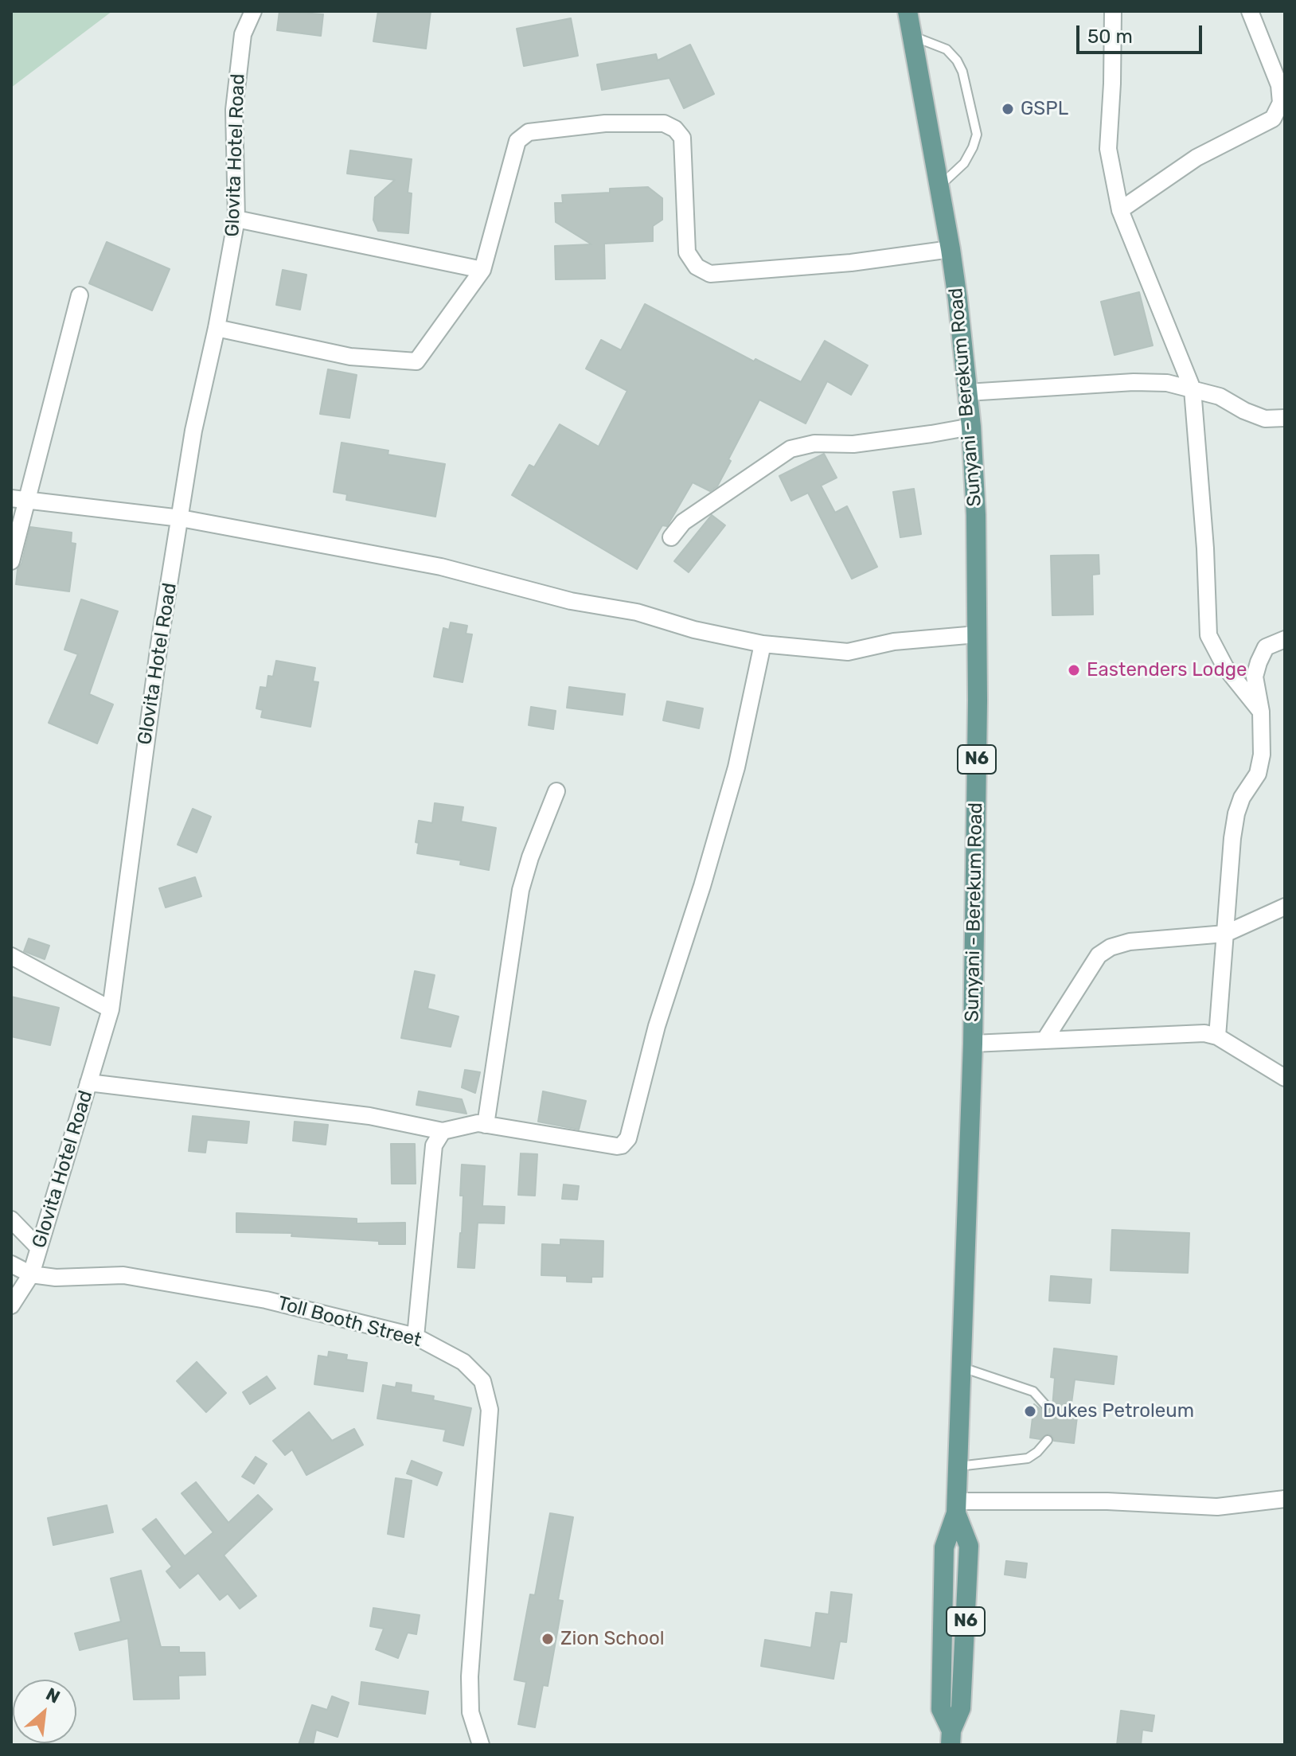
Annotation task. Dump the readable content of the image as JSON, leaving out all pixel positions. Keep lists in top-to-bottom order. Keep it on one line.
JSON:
{"streets":{"main road":["Sunyani - Berekum Road","N6"],"street":["Glovita Hotel Road","Toll Booth Street"]},"crossings":[["Glovita Hotel Road","Toll Booth Street"]],"places":["GSPL","Eastenders Lodge","Dukes Petroleum","Zion School"],"scale_bar":"50 m","north":"top right"}
